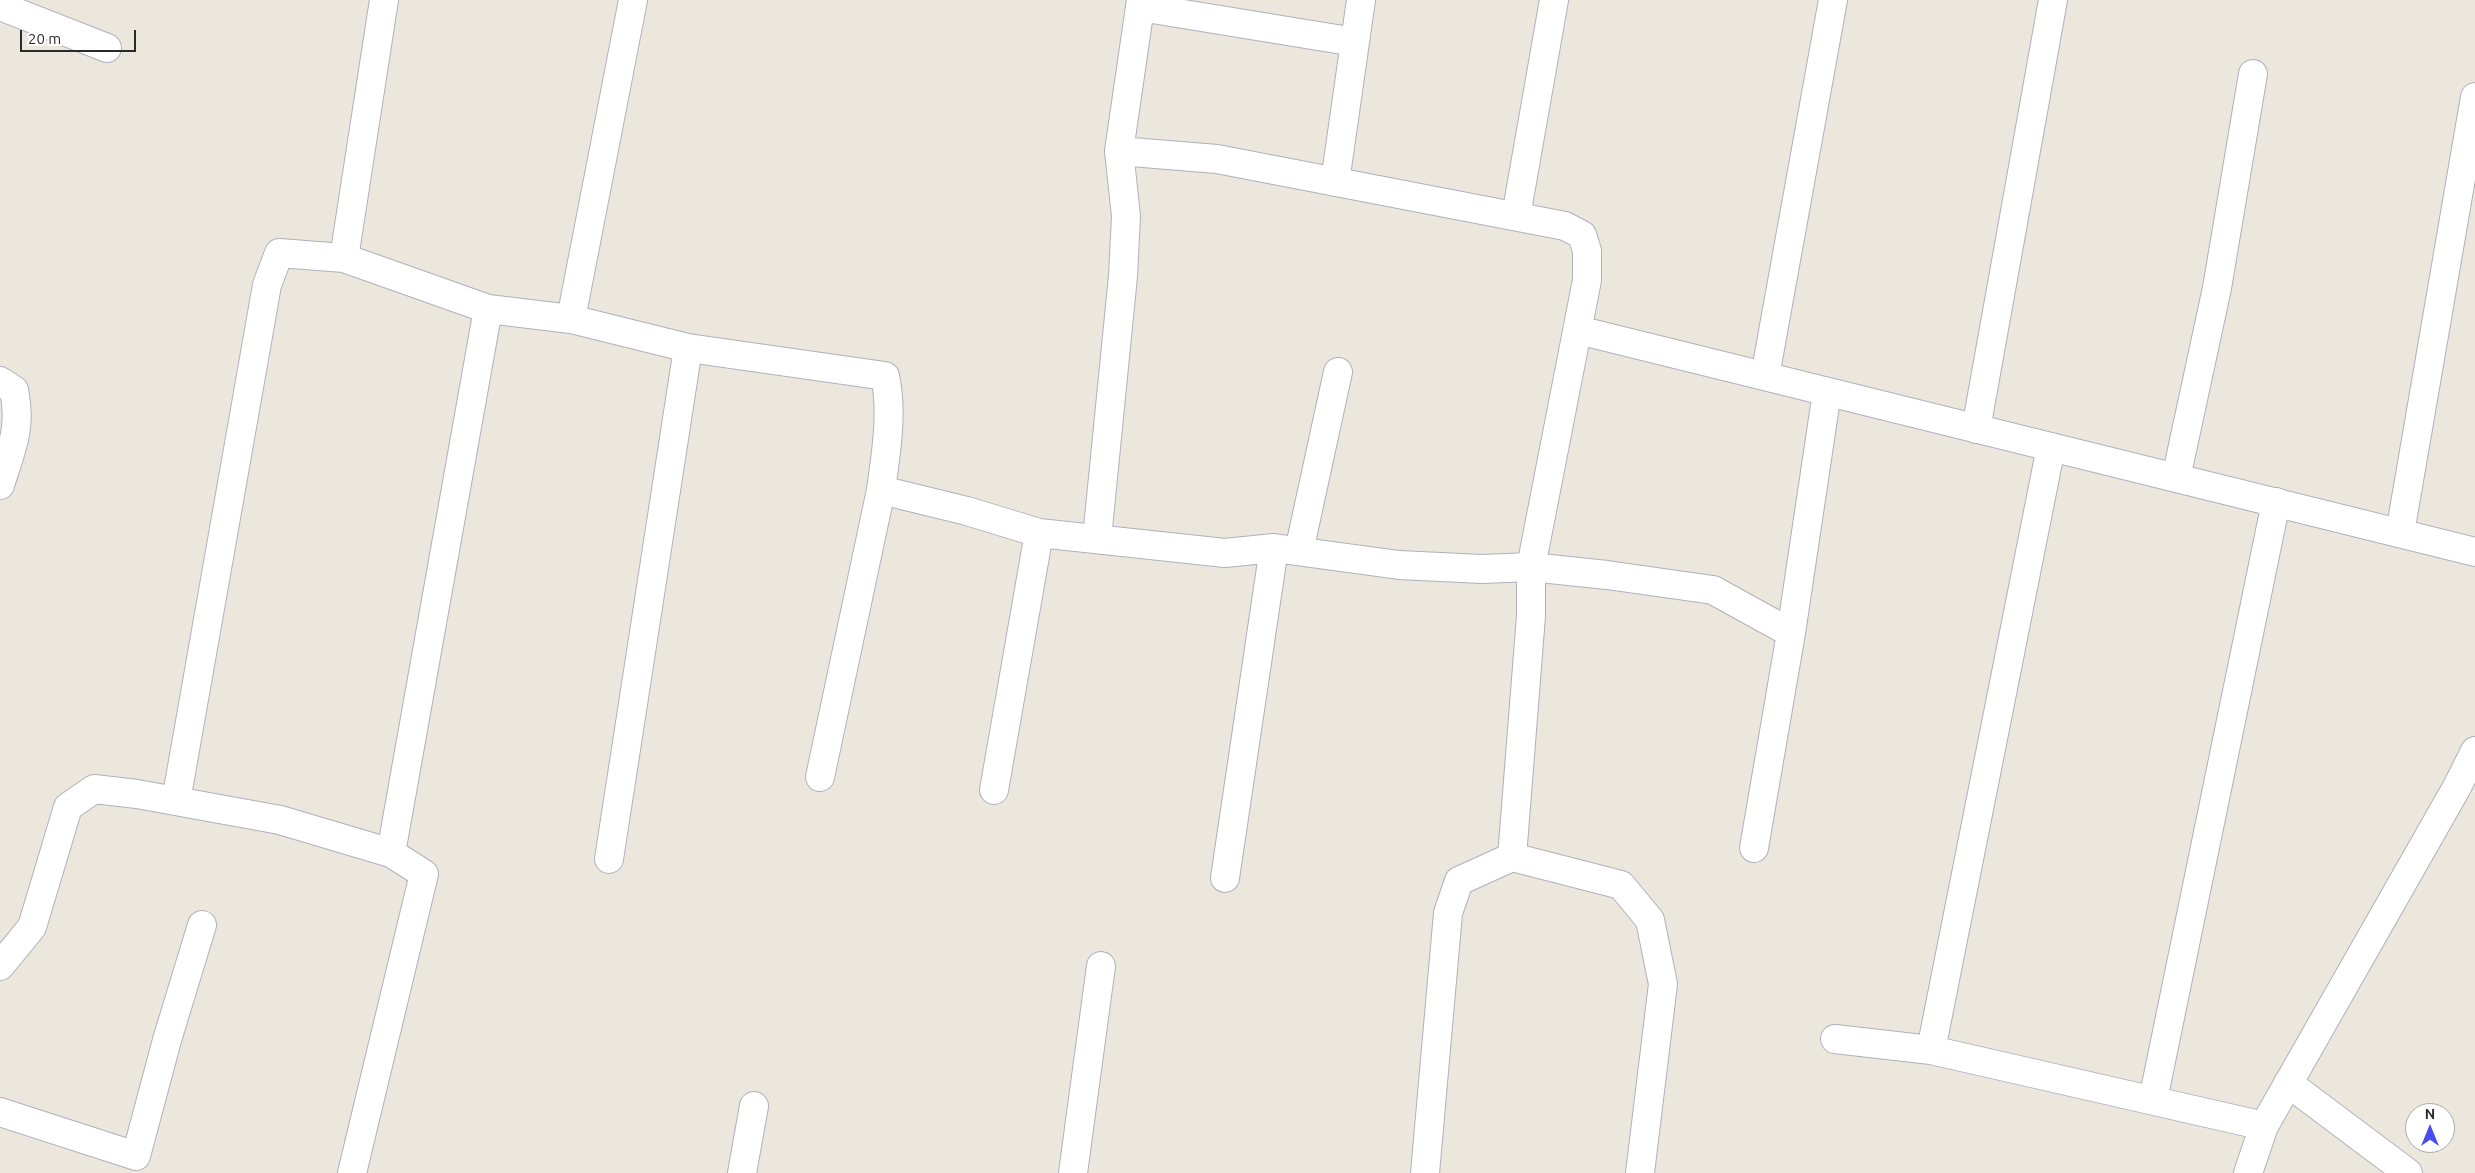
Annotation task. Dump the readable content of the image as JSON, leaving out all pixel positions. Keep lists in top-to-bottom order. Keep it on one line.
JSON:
{"scale_bar":"20 m","north":"top"}
